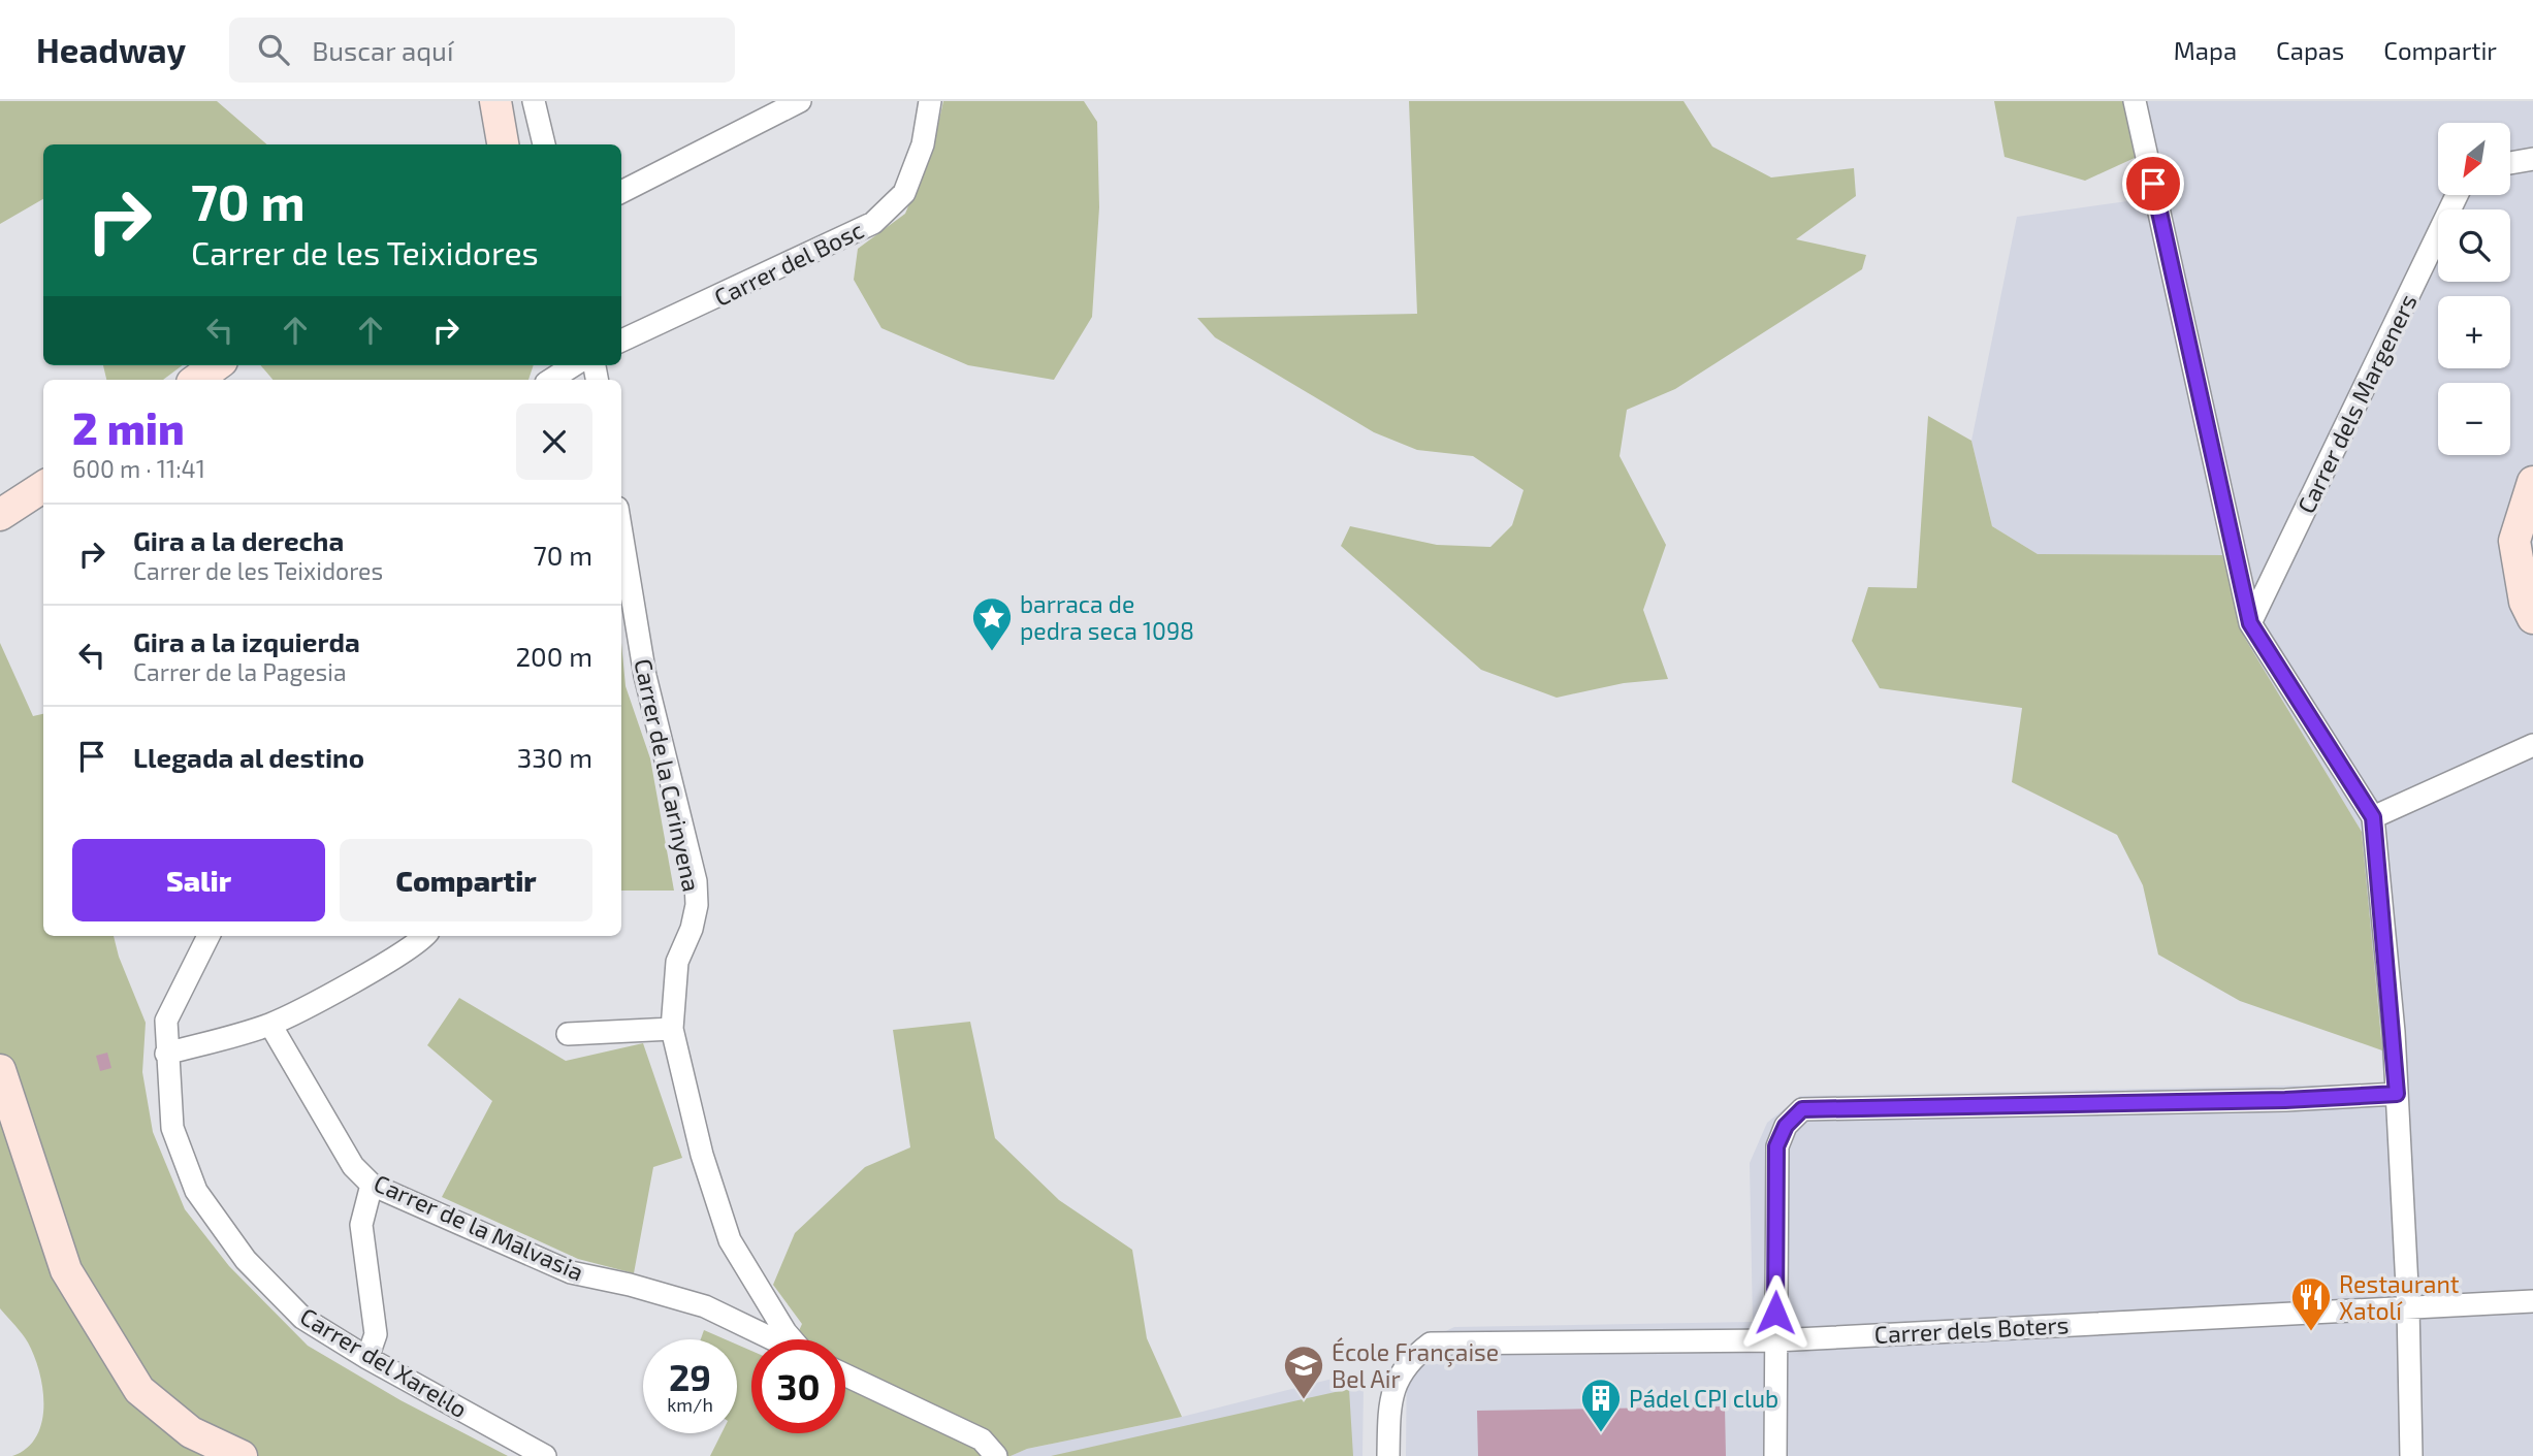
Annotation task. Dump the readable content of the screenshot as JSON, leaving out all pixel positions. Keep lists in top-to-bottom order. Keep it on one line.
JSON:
{"streets":{"street":["Carrer del Bosc","Carrer dels Margeners","Carrer de la Carinyena","Carrer de la Malvasia","Carrer dels Boters","Carrer del Xarel·lo"]},"places":{"place":["barraca de pedra seca 1098"],"restaurant":["Restaurant Xatolí"],"school or university":["École Française Bel Air"],"building":["Pádel CPI club"]},"north":"bottom left","page":{"header":"Headway","search":"Buscar aquí","nav":["Mapa","Capas","Compartir"],"map_buttons":["+","−"],"turn":["70 m","Carrer de les Teixidores"],"heading":["2 min","600 m · 11:41"],"list":[{"name":"Gira a la derecha","note":"Carrer de les Teixidores","value":"70 m"},{"name":"Gira a la izquierda","note":"Carrer de la Pagesia","value":"200 m"},{"name":"Llegada al destino","value":"330 m"}],"buttons":["Salir","Compartir"],"speed":"29 km/h","limit":"30"}}
